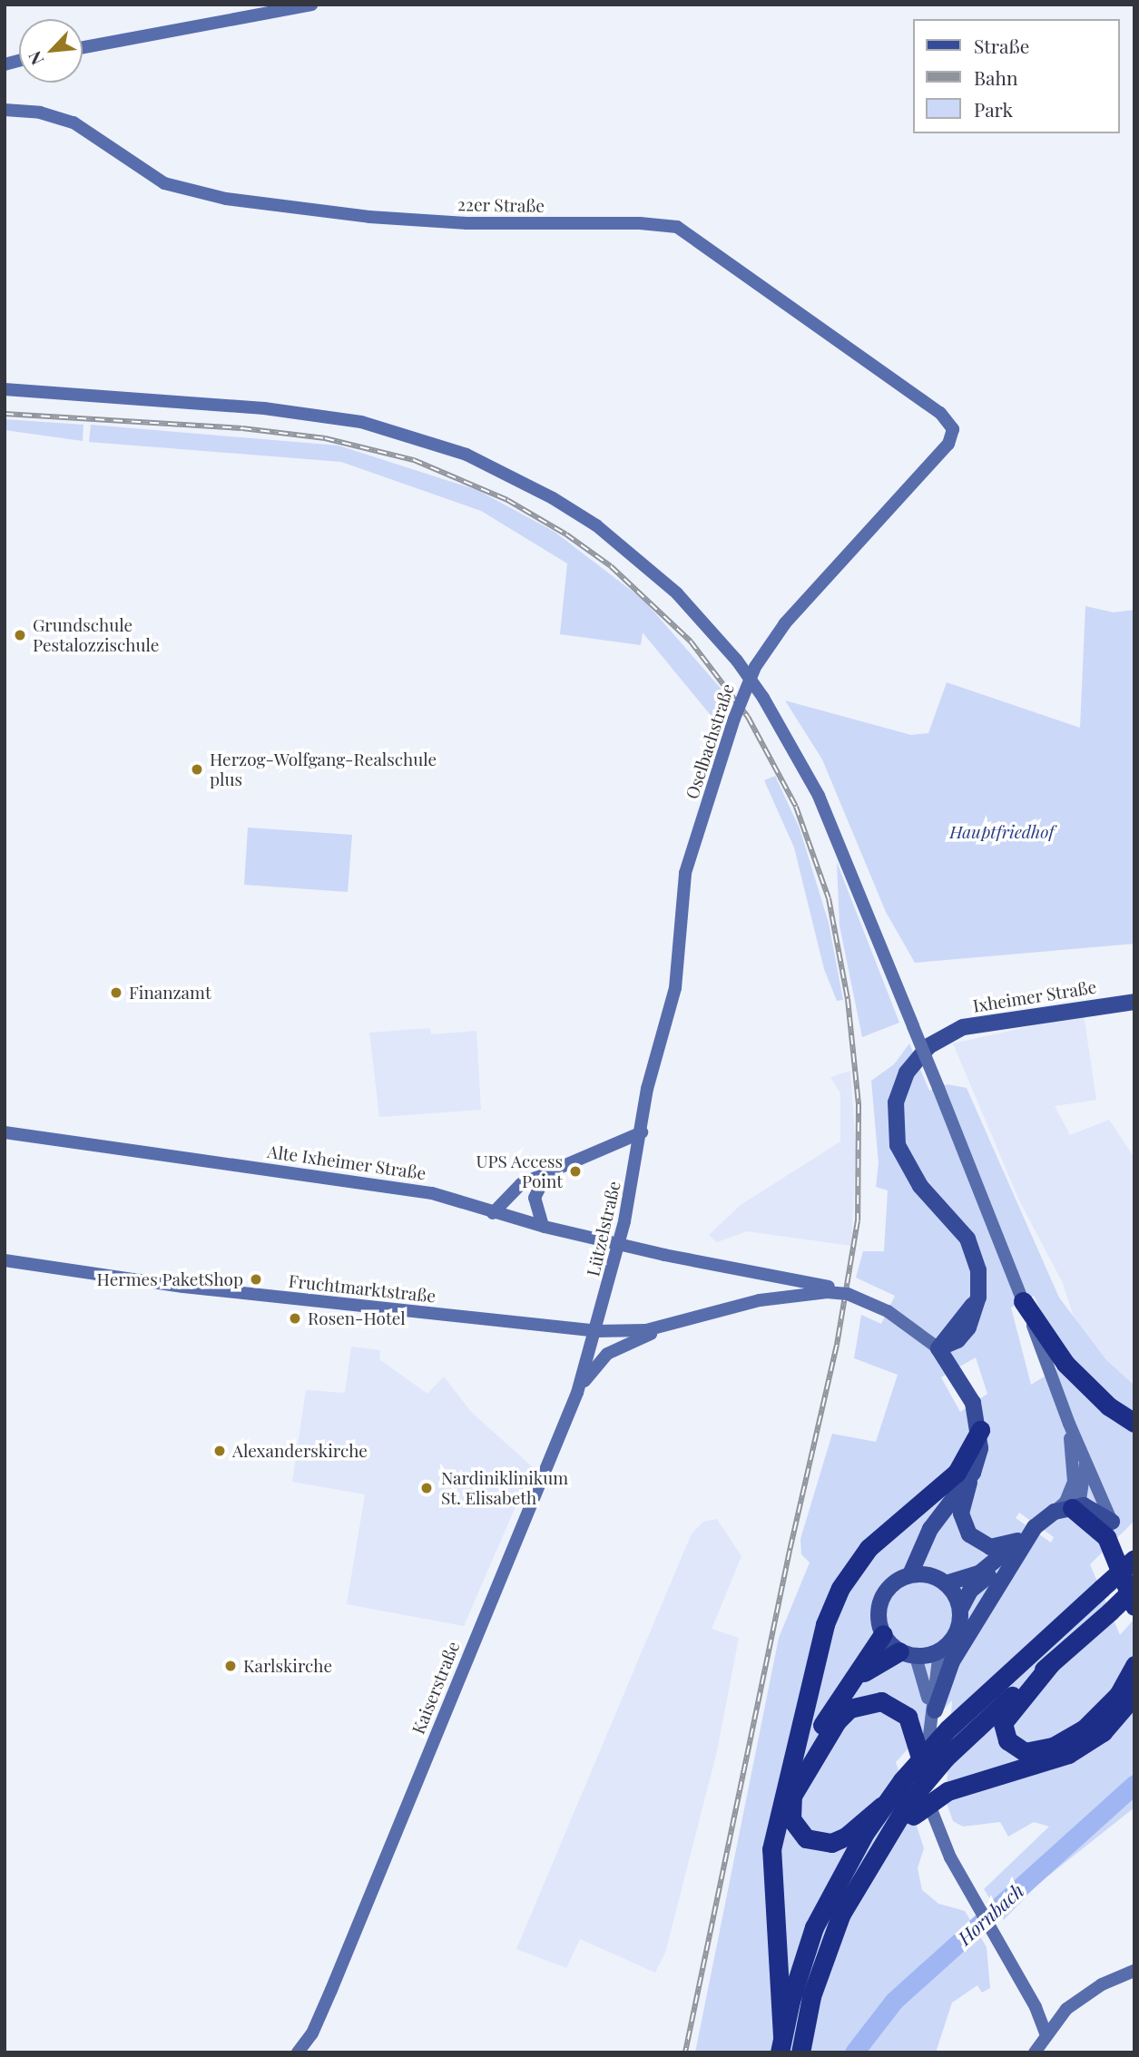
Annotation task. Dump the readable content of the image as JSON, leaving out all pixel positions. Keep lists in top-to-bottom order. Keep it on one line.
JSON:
{"streets":{"main road":["22er Straße","Oselbachstraße","Ixheimer Straße","Alte Ixheimer Straße","Lützelstraße","Fruchtmarktstraße","Kaiserstraße"]},"crossings":[["22er Straße","Oselbachstraße"],["Oselbachstraße","Lützelstraße"],["Ixheimer Straße","Alte Ixheimer Straße"],["Lützelstraße","Fruchtmarktstraße"],["Lützelstraße","Kaiserstraße"],["Fruchtmarktstraße","Kaiserstraße"]],"water":["Hornbach"],"parks":["Hauptfriedhof"],"places":["Grundschule Pestalozzischule","Herzog-Wolfgang-Realschule plus","Finanzamt","UPS Access Point","Hermes PaketShop","Rosen-Hotel","Alexanderskirche","Nardiniklinikum St. Elisabeth","Karlskirche"],"legend":["Straße","Bahn","Park"],"north":"bottom left"}
